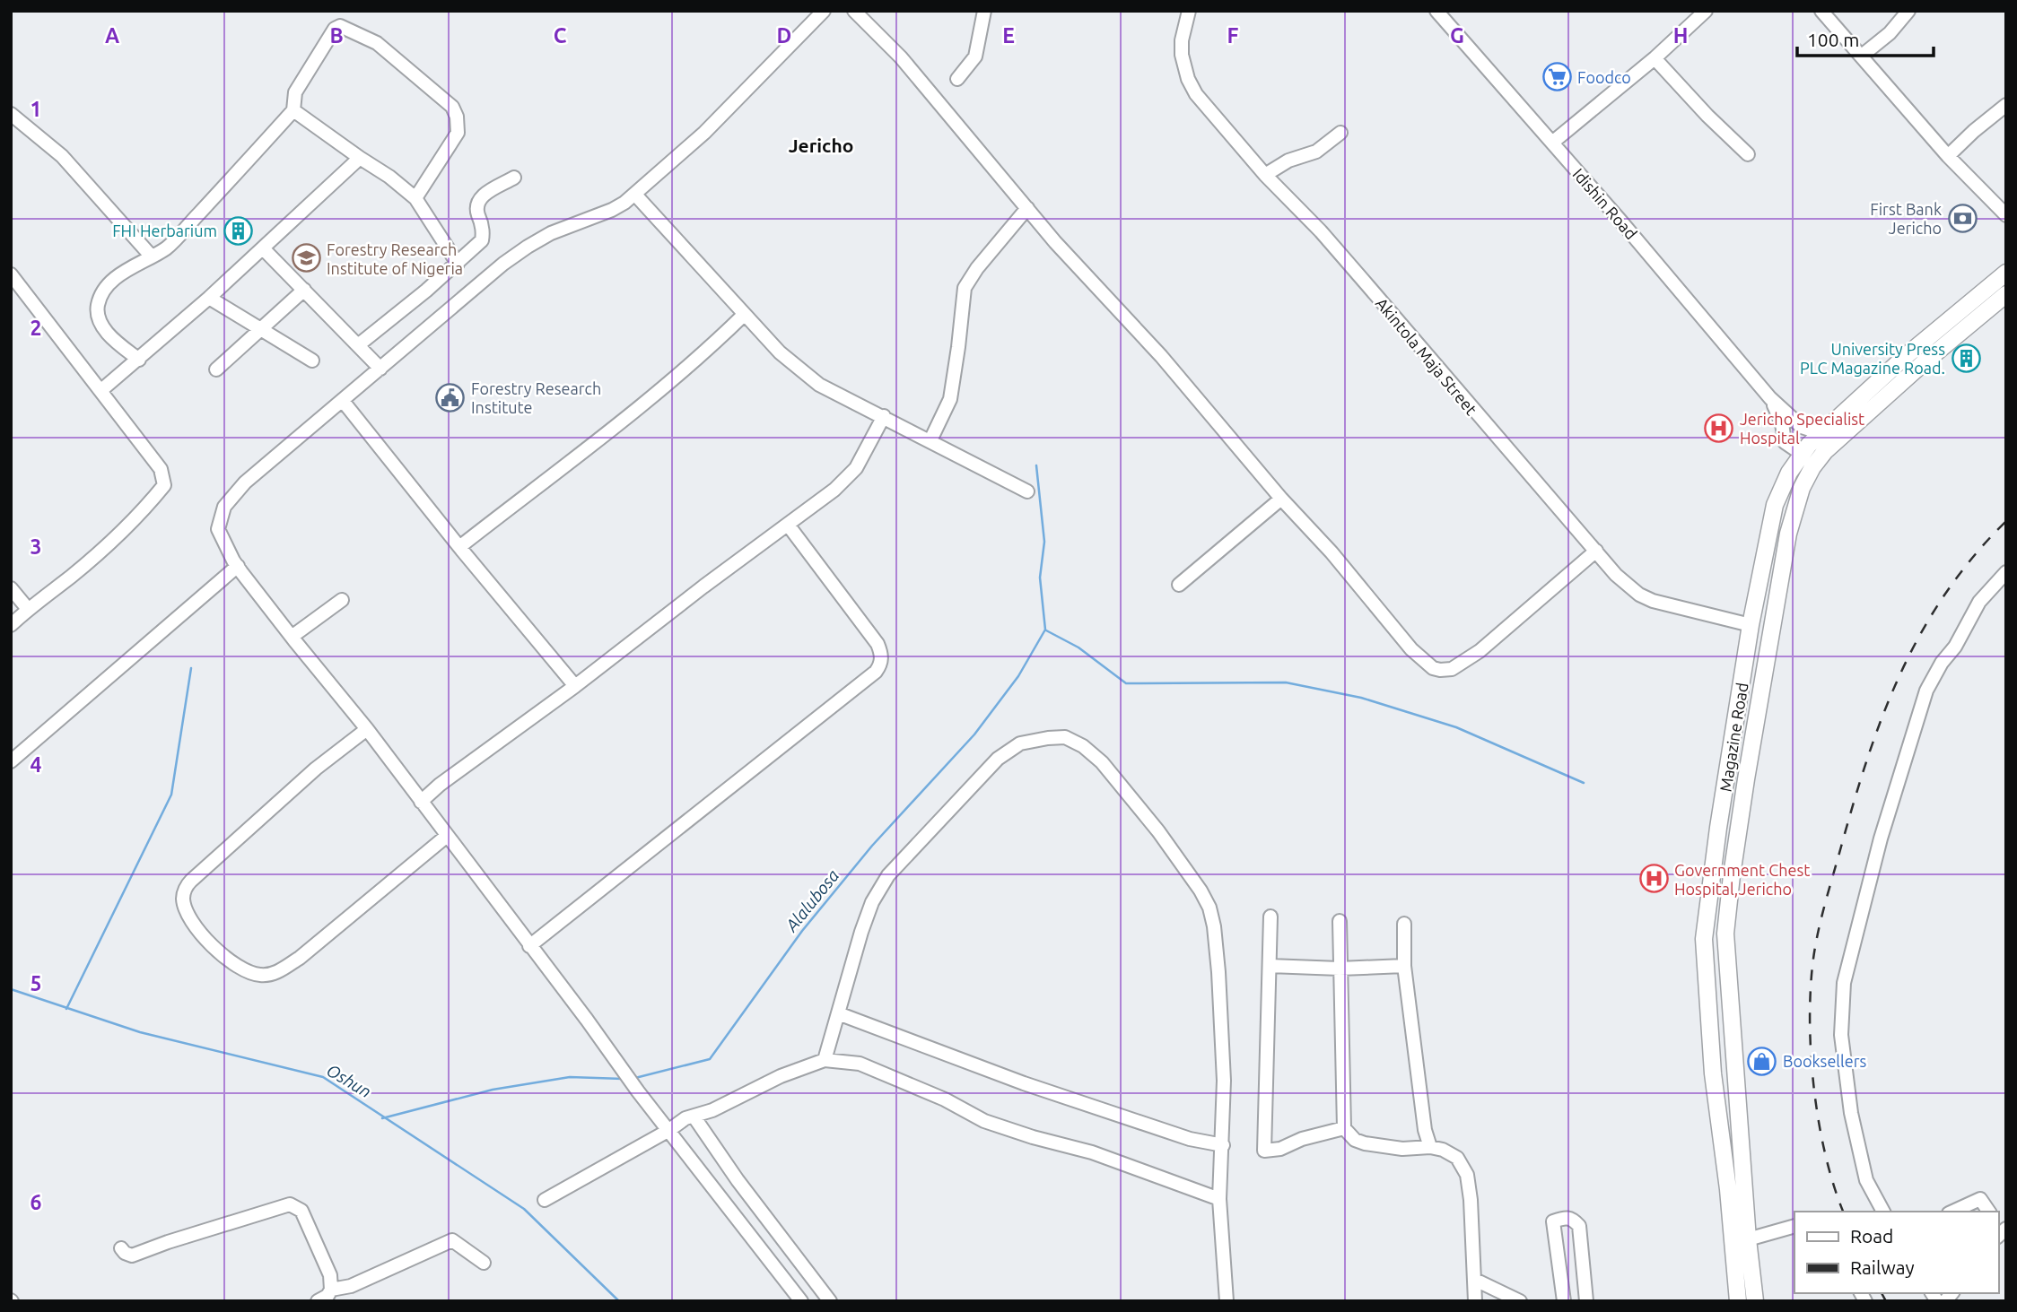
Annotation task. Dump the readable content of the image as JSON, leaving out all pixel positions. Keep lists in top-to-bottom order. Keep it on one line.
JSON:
{"streets":{"main road":["Magazine Road"],"street":["Idishin Road","Akintola Maja Street"]},"crossings":[["Akintola Maja Street","Magazine Road"]],"districts":["Jericho"],"water":["Alalubosa","Oshun"],"places":{"supermarket":["Foodco"],"bank":["First Bank Jericho"],"building":["FHI Herbarium","University Press PLC Magazine Road."],"school or university":["Forestry Research Institute of Nigeria"],"public building":["Forestry Research Institute"],"hospital":["Jericho Specialist Hospital","Government Chest Hospital,Jericho"],"shop":["Booksellers"]},"legend":["Road","Railway"],"scale_bar":"100 m","grid":{"columns":["A","B","C","D","E","F","G","H"],"rows":["1","2","3","4","5","6"]}}
